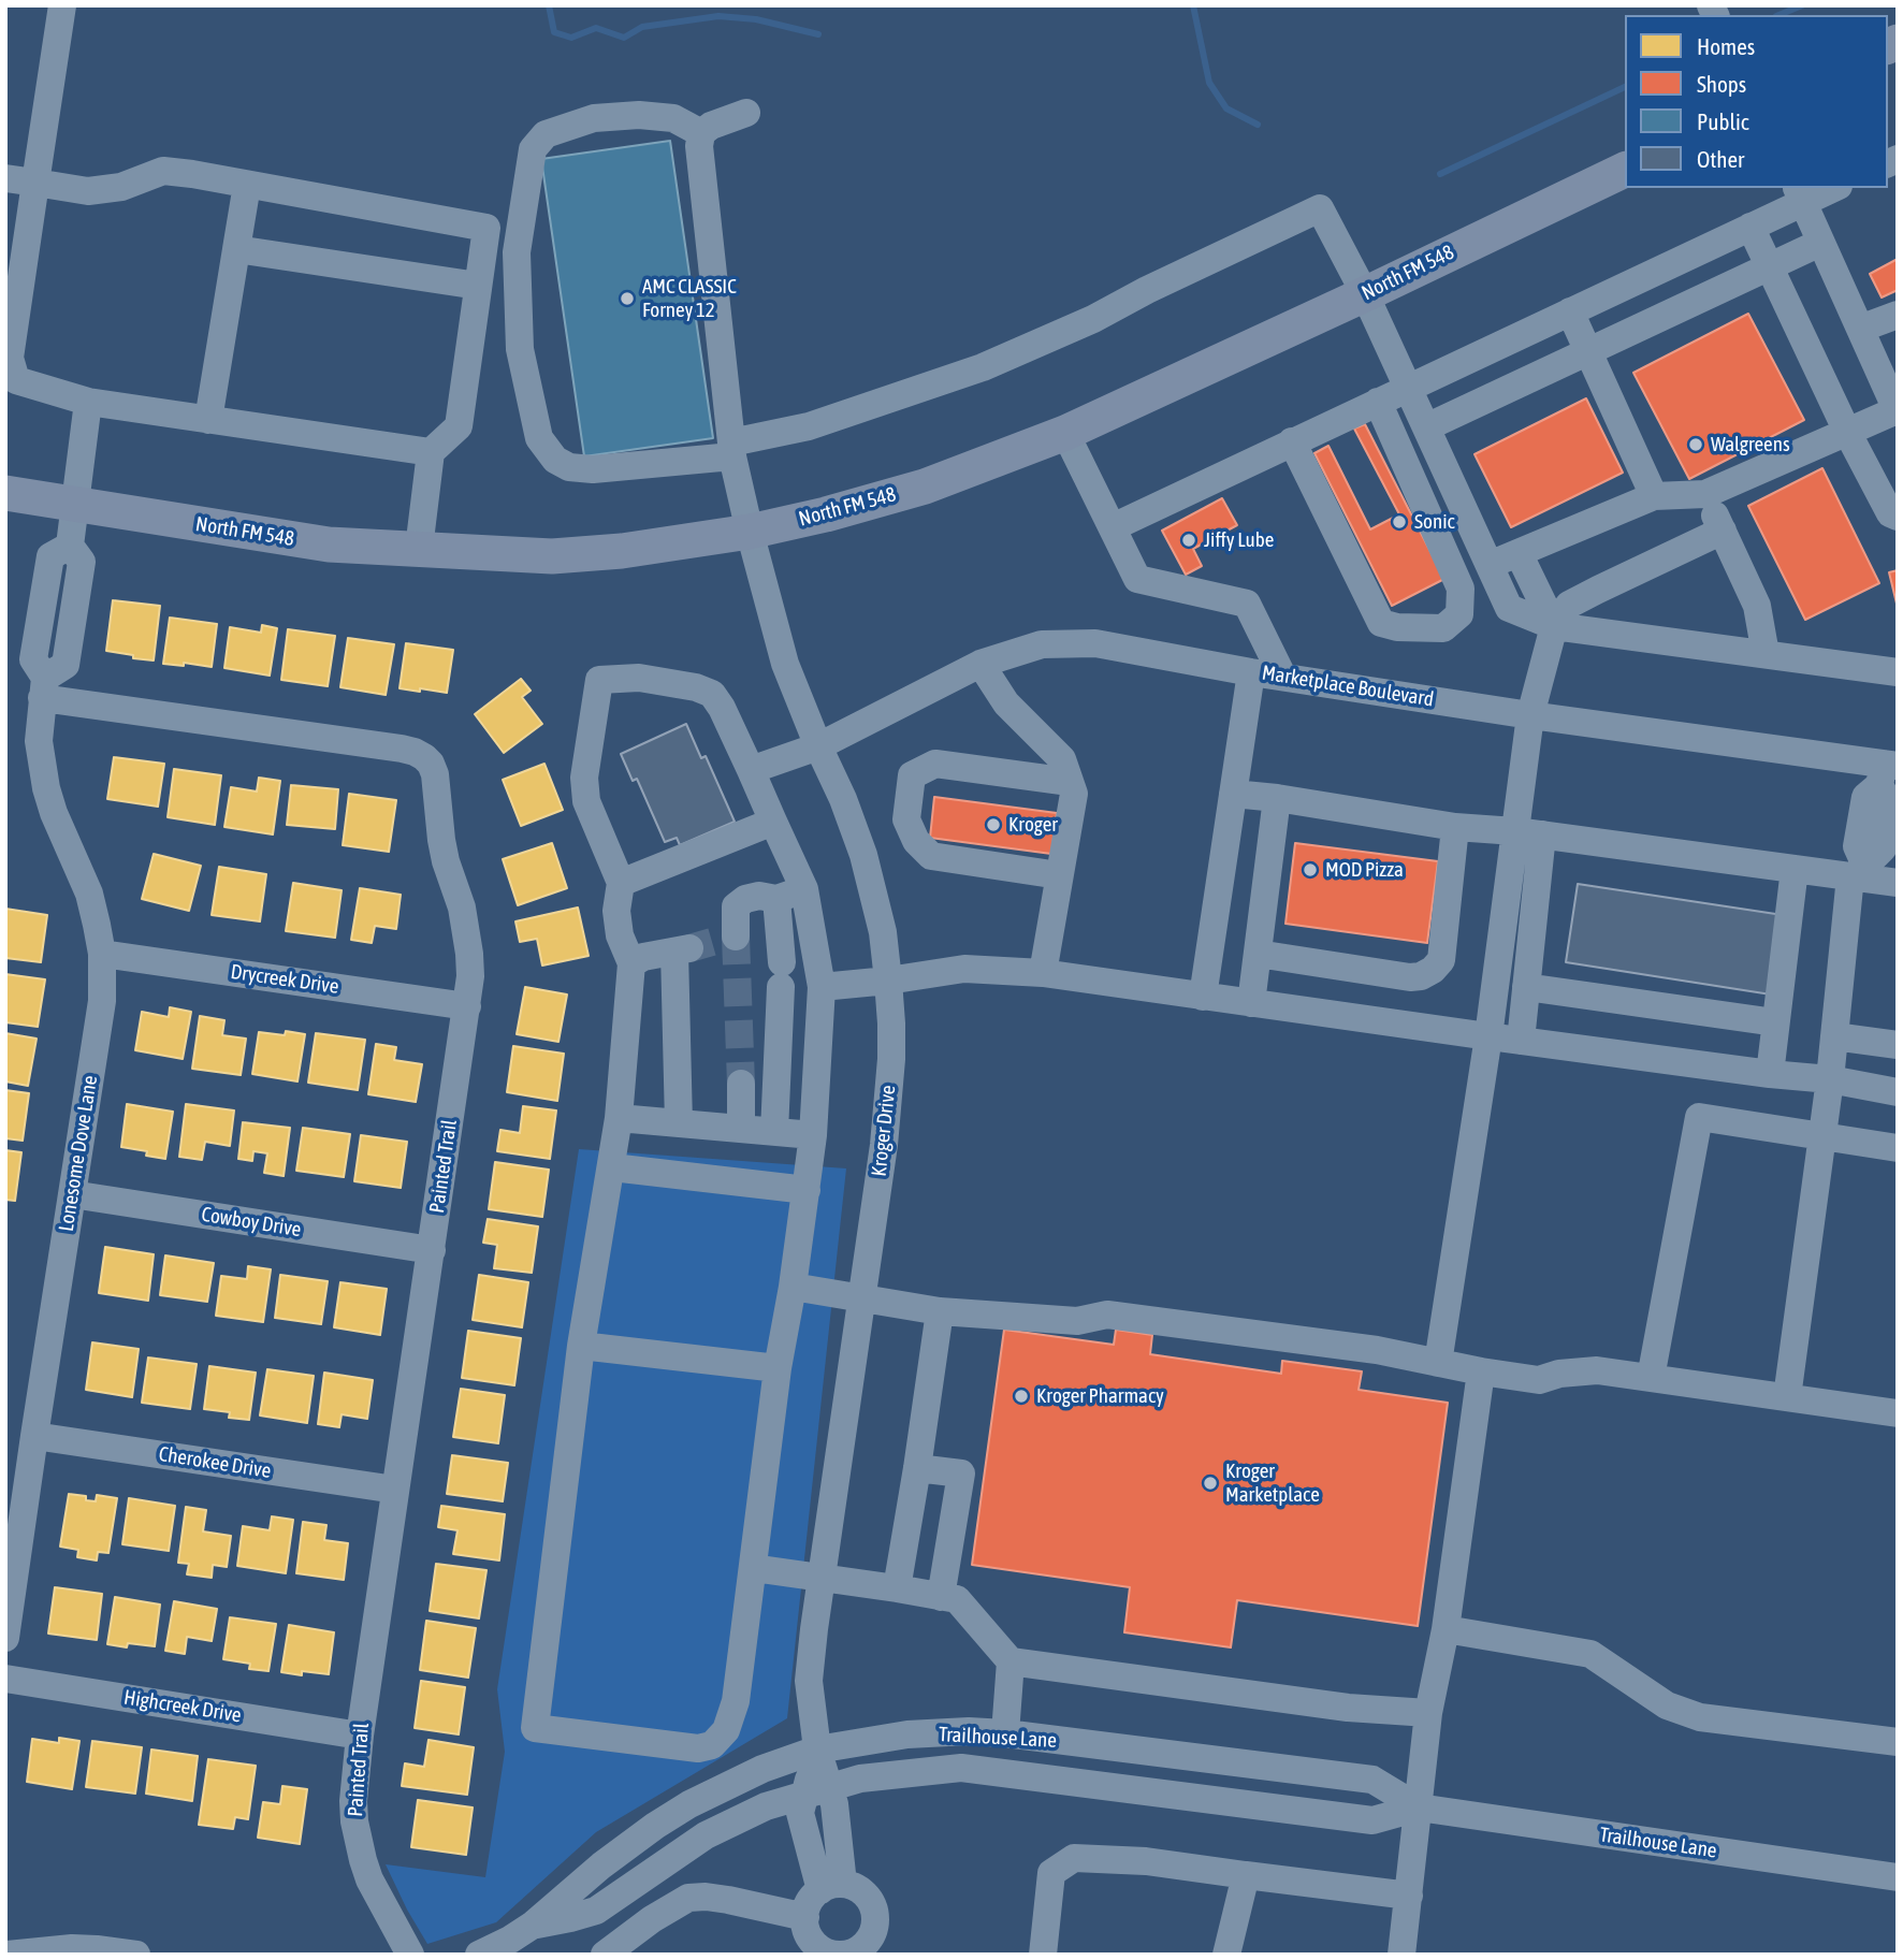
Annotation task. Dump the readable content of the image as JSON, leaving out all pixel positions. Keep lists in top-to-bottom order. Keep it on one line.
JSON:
{"streets":{"main road":["North FM 548"],"street":["Marketplace Boulevard","Drycreek Drive","Kroger Drive","Lonesome Dove Lane","Painted Trail","Cowboy Drive","Cherokee Drive","Highcreek Drive","Trailhouse Lane"]},"crossings":[["North FM 548","Kroger Drive"],["North FM 548","Lonesome Dove Lane"],["Marketplace Boulevard","Kroger Drive"],["Drycreek Drive","Lonesome Dove Lane"],["Drycreek Drive","Painted Trail"],["Kroger Drive","Trailhouse Lane"],["Lonesome Dove Lane","Painted Trail"],["Lonesome Dove Lane","Cowboy Drive"],["Lonesome Dove Lane","Cherokee Drive"],["Painted Trail","Cowboy Drive"],["Painted Trail","Cherokee Drive"],["Painted Trail","Highcreek Drive"]],"places":["AMC CLASSIC Forney 12","Walgreens","Sonic","Jiffy Lube","Kroger","MOD Pizza","Kroger Pharmacy","Kroger Marketplace"],"legend":["Homes","Shops","Public","Other"]}
